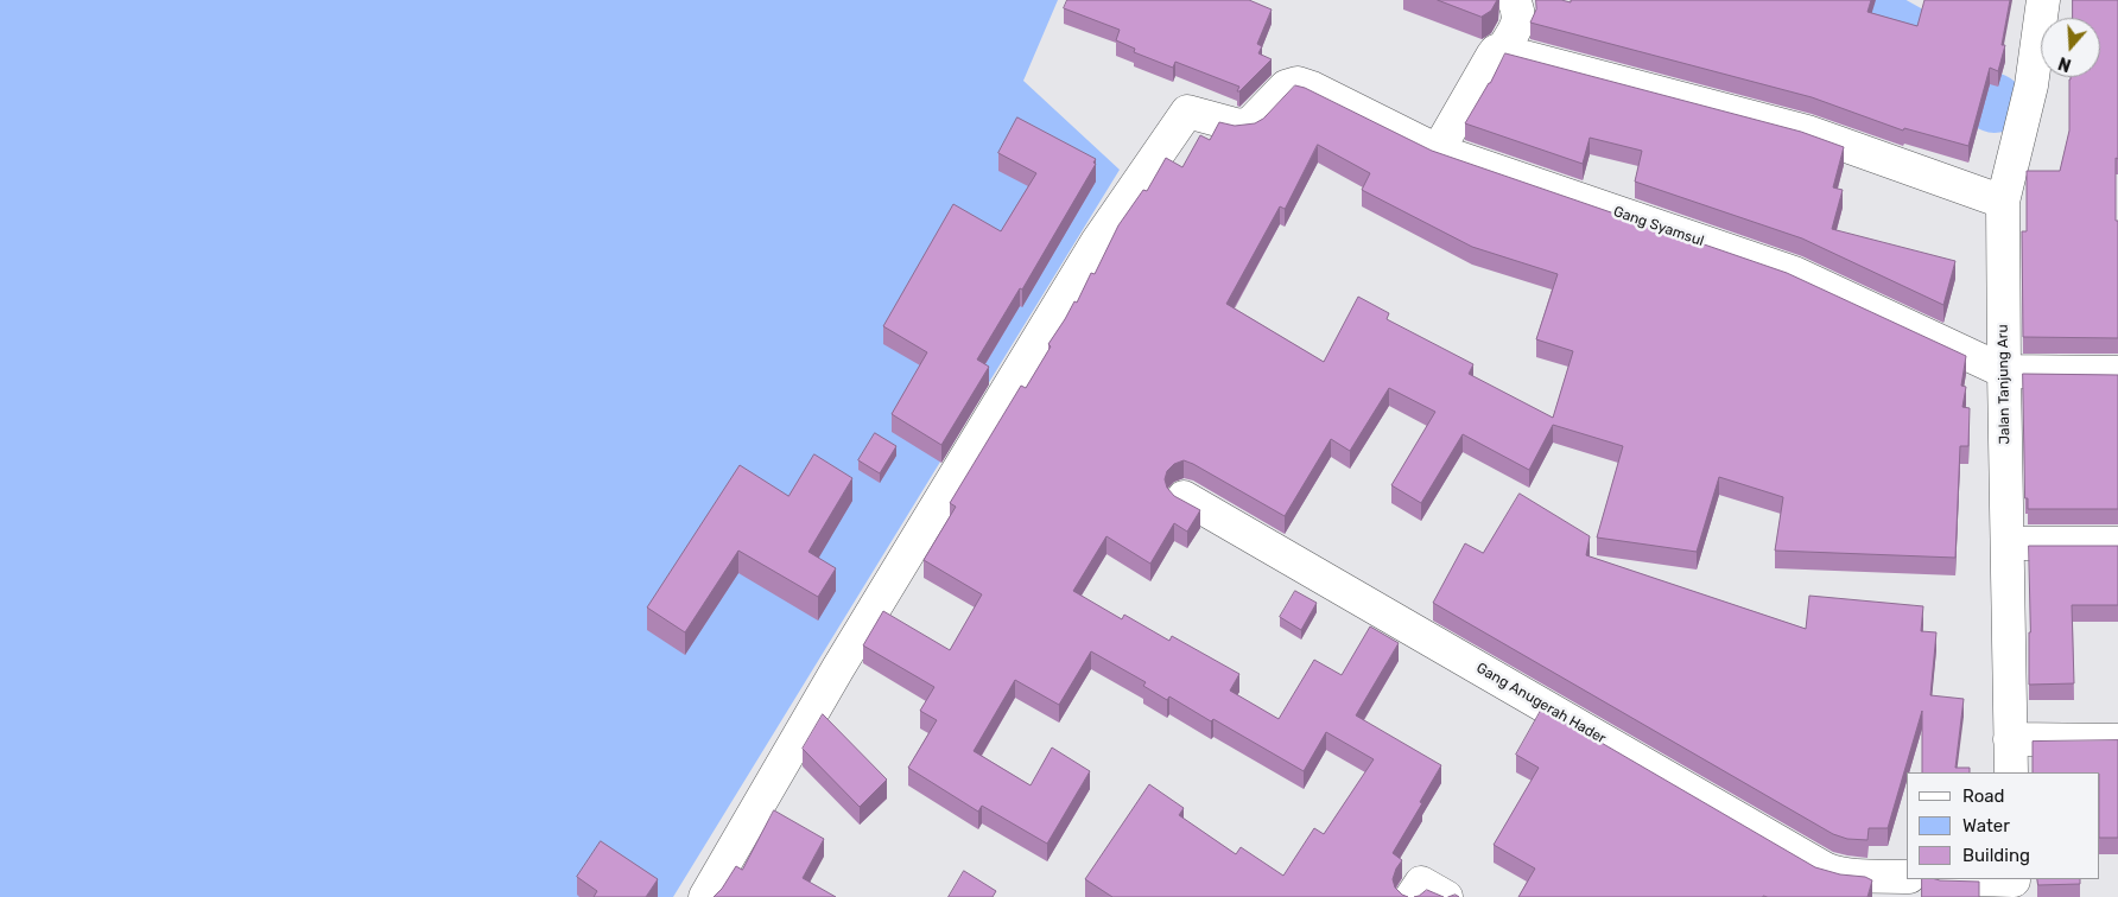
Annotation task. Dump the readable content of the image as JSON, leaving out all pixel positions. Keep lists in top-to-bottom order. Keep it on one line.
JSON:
{"streets":{"street":["Gang Syamsul","Jalan Tanjung Aru","Gang Anugerah Hader"]},"crossings":[["Gang Syamsul","Jalan Tanjung Aru"]],"legend":["Road","Water","Building"],"north":"bottom"}
